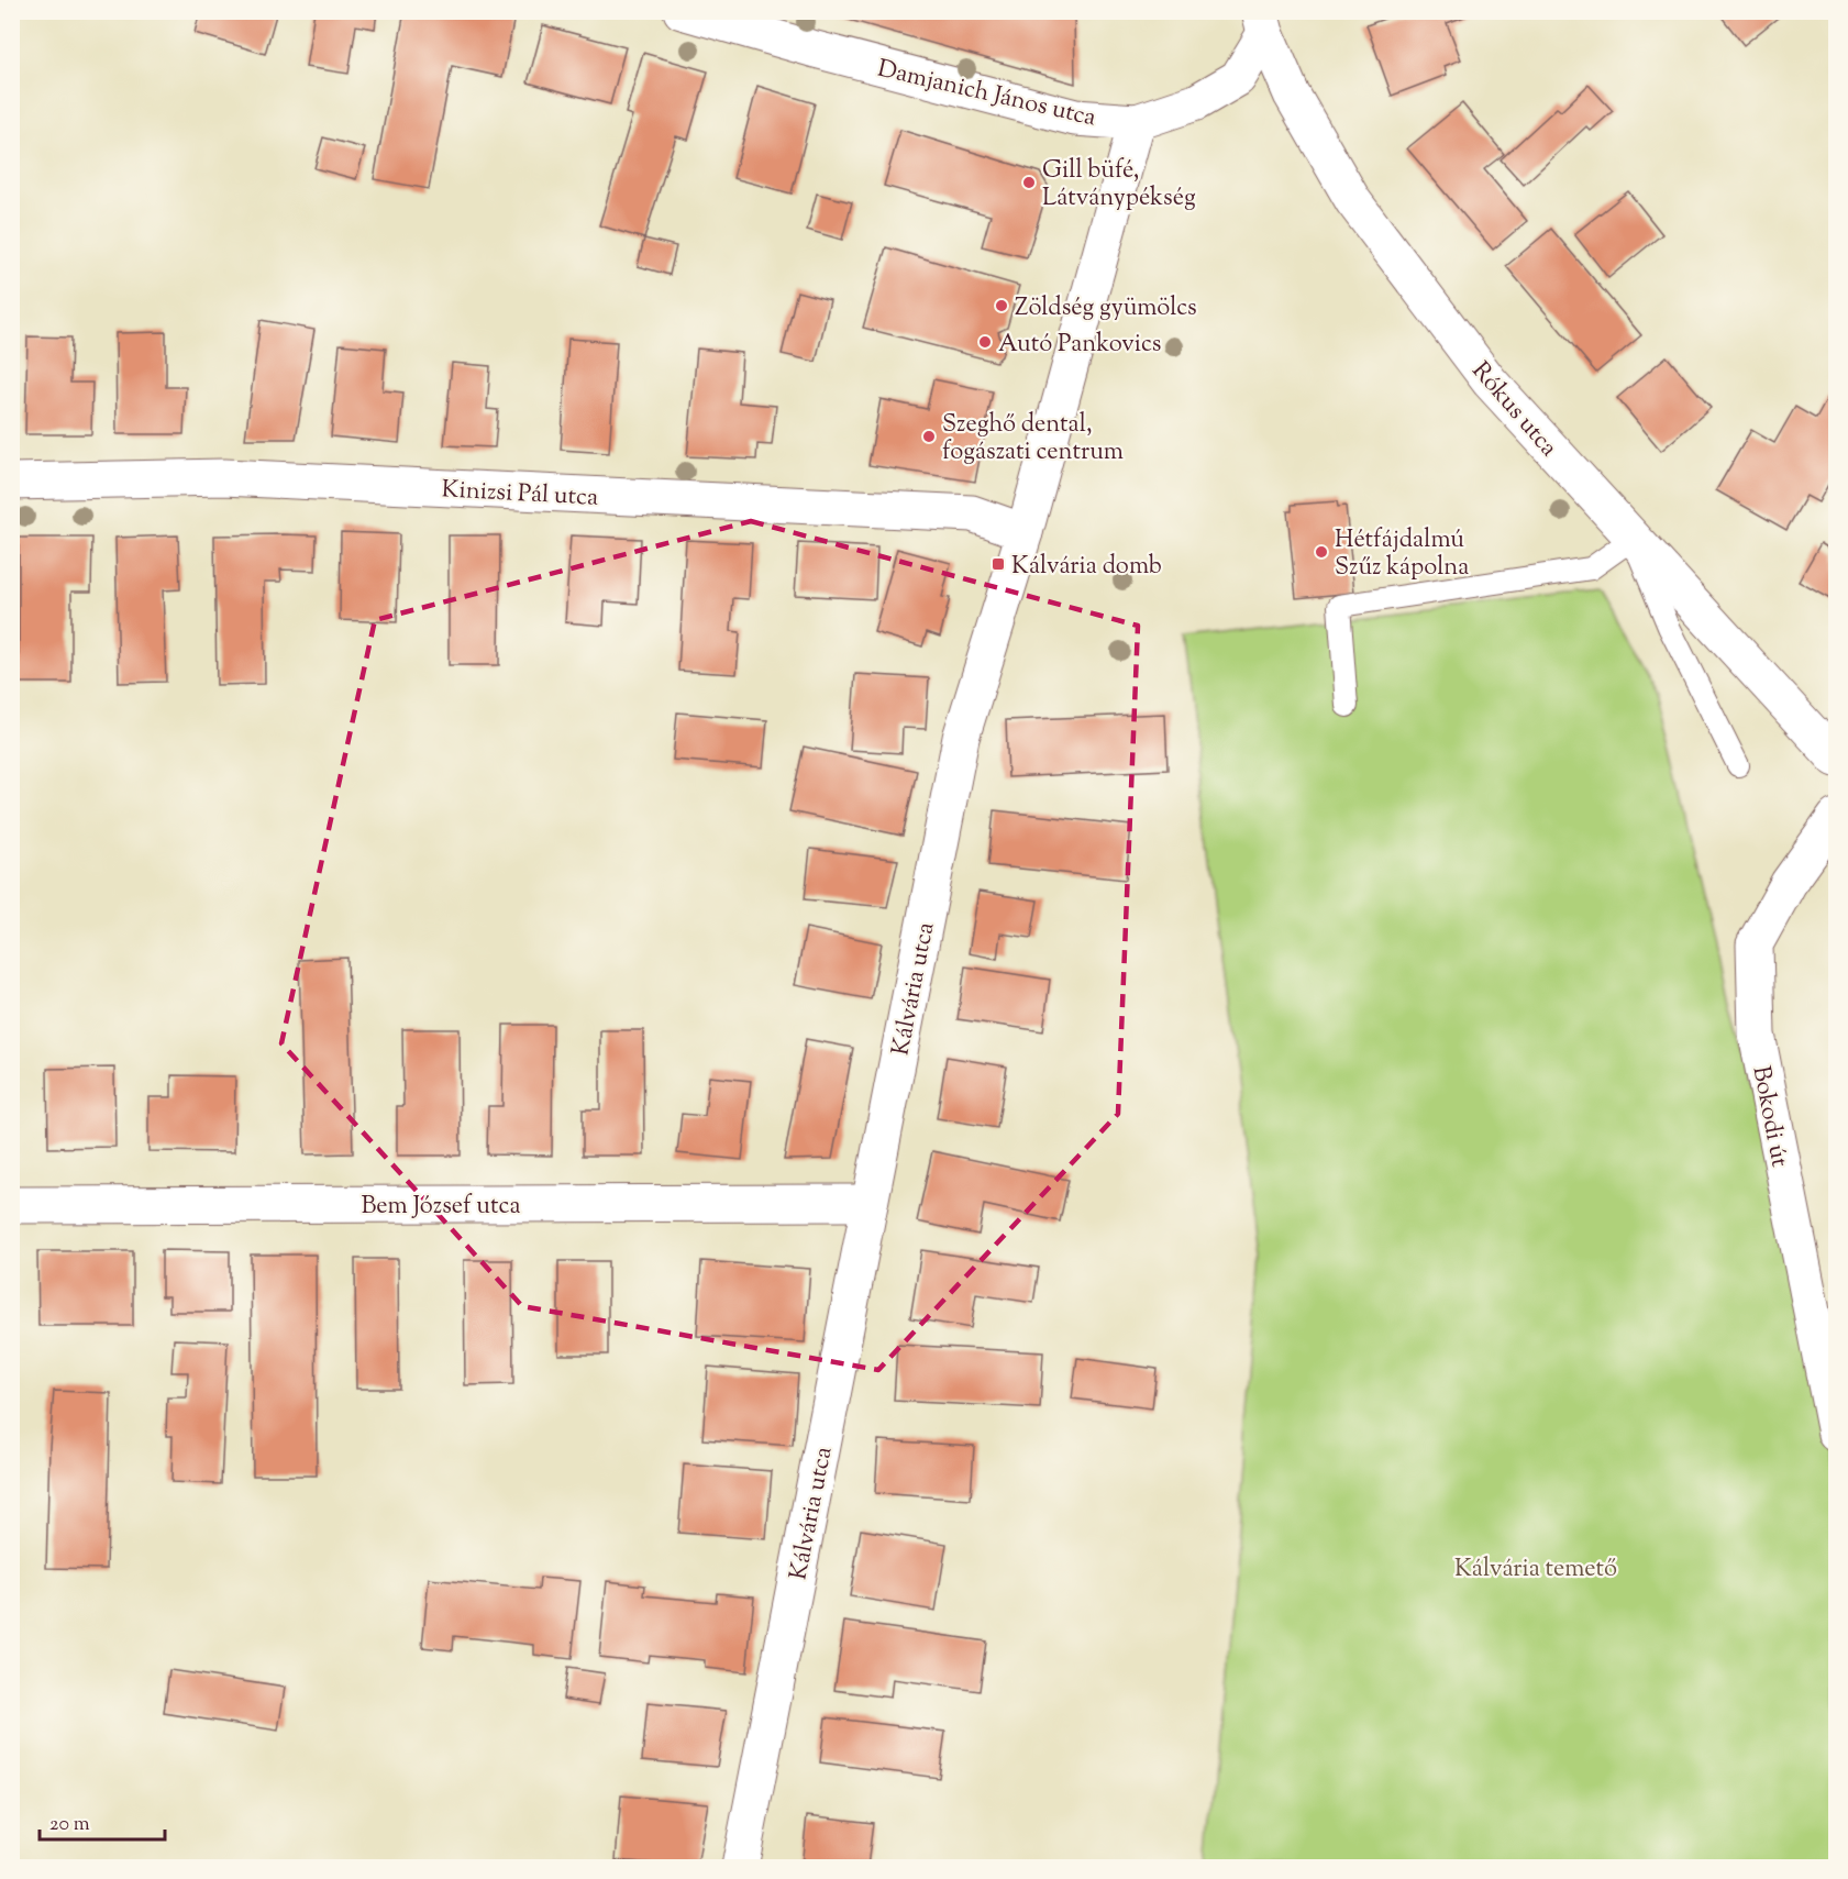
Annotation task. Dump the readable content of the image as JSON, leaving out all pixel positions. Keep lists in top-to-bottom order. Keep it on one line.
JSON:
{"streets":{"street":["Damjanich János utca","Rókus utca","Kinizsi Pál utca","Kálvária utca","Bokodi út","Bem József utca"]},"crossings":[["Damjanich János utca","Rókus utca"],["Damjanich János utca","Kálvária utca"],["Kinizsi Pál utca","Kálvária utca"],["Kálvária utca","Bem József utca"]],"parks":["Kálvária temető"],"places":{"other":["Gill büfé, Látványpékség","Zöldség gyümölcs","Autó Pankovics","Szeghő dental, fogászati centrum","Hétfájdalmú Szűz kápolna"],"transit":["Kálvária domb"]},"scale_bar":"20 m"}
